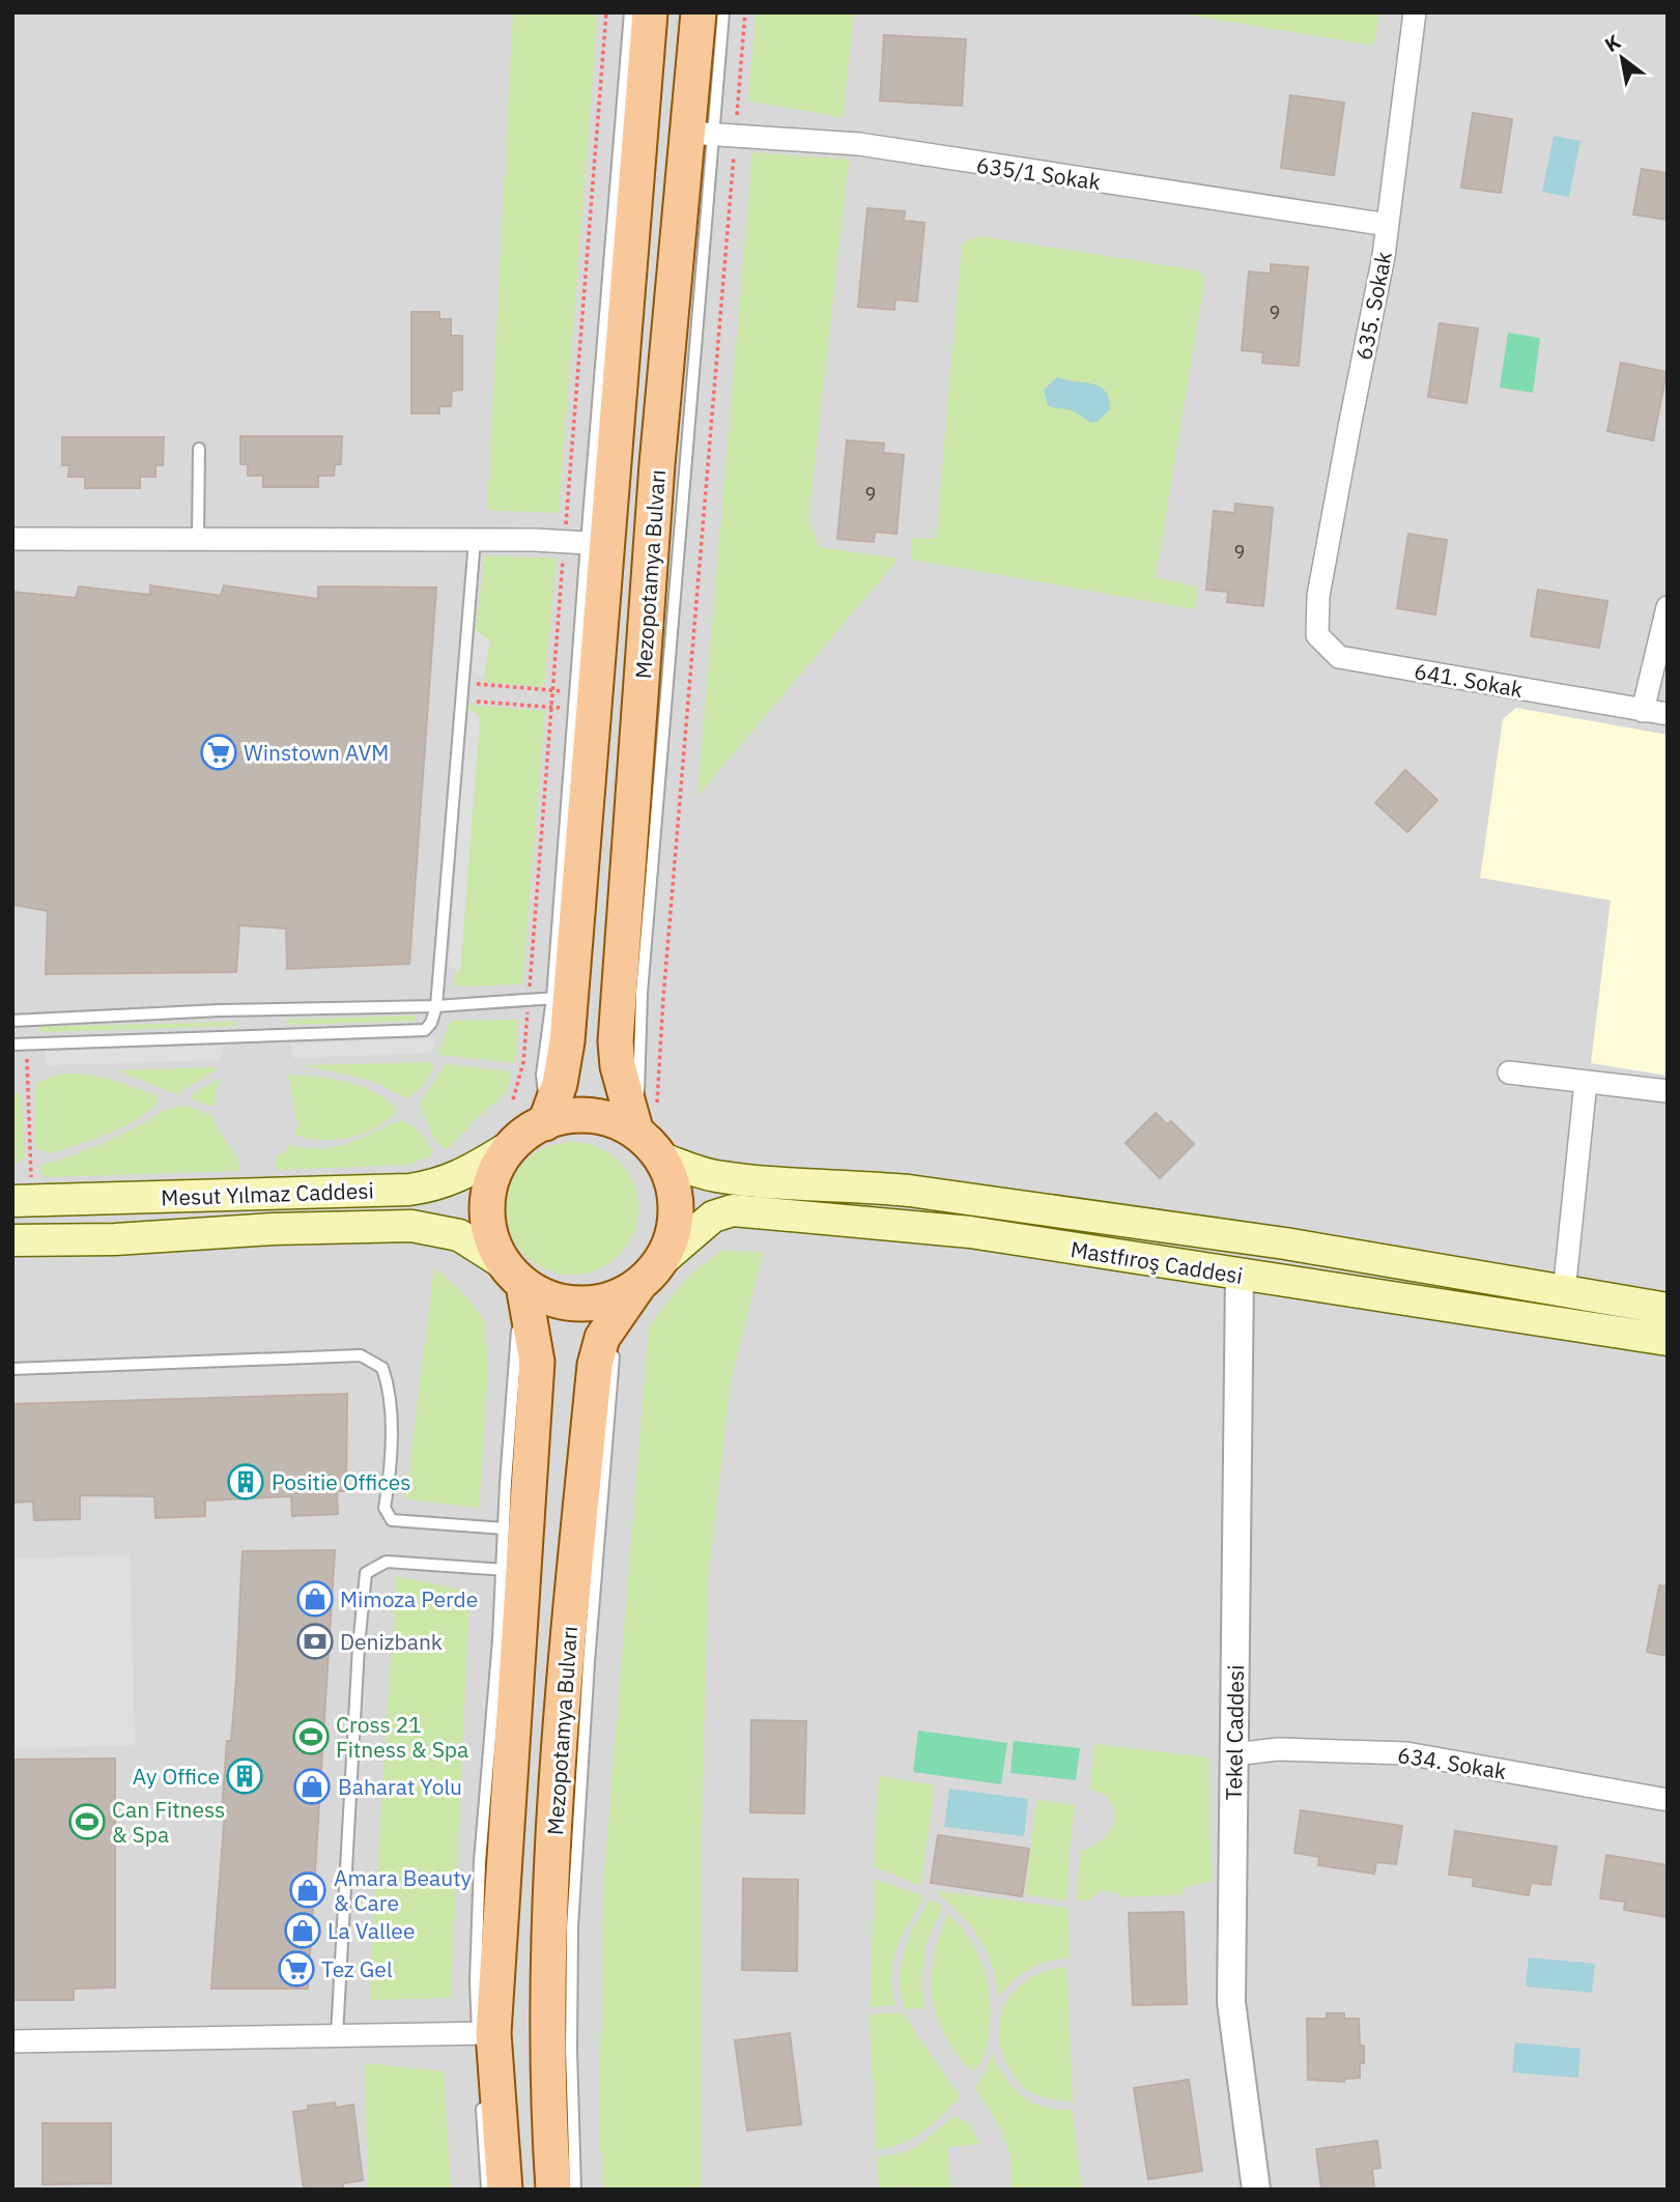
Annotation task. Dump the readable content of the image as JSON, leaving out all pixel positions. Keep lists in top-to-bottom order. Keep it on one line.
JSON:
{"streets":{"main road":["Mezopotamya Bulvarı","Mesut Yılmaz Caddesi","Mastfıroş Caddesi"],"street":["635/1 Sokak","635. Sokak","641. Sokak","Tekel Caddesi","634. Sokak"]},"crossings":[["635/1 Sokak","635. Sokak"],["635/1 Sokak","Mezopotamya Bulvarı"],["635. Sokak","641. Sokak"],["Mezopotamya Bulvarı","Mesut Yılmaz Caddesi"],["Mezopotamya Bulvarı","Mastfıroş Caddesi"],["Mesut Yılmaz Caddesi","Mastfıroş Caddesi"],["Mastfıroş Caddesi","Tekel Caddesi"],["Tekel Caddesi","634. Sokak"]],"places":{"supermarket":["Winstown AVM","Tez Gel"],"building":["Positie Offices","Ay Office"],"shop":["Mimoza Perde","Baharat Yolu","Amara Beauty & Care","La Vallee"],"bank":["Denizbank"],"sports":["Cross 21 Fitness & Spa","Can Fitness & Spa"]},"house_numbers":["9","9","9"],"north":"top left"}
